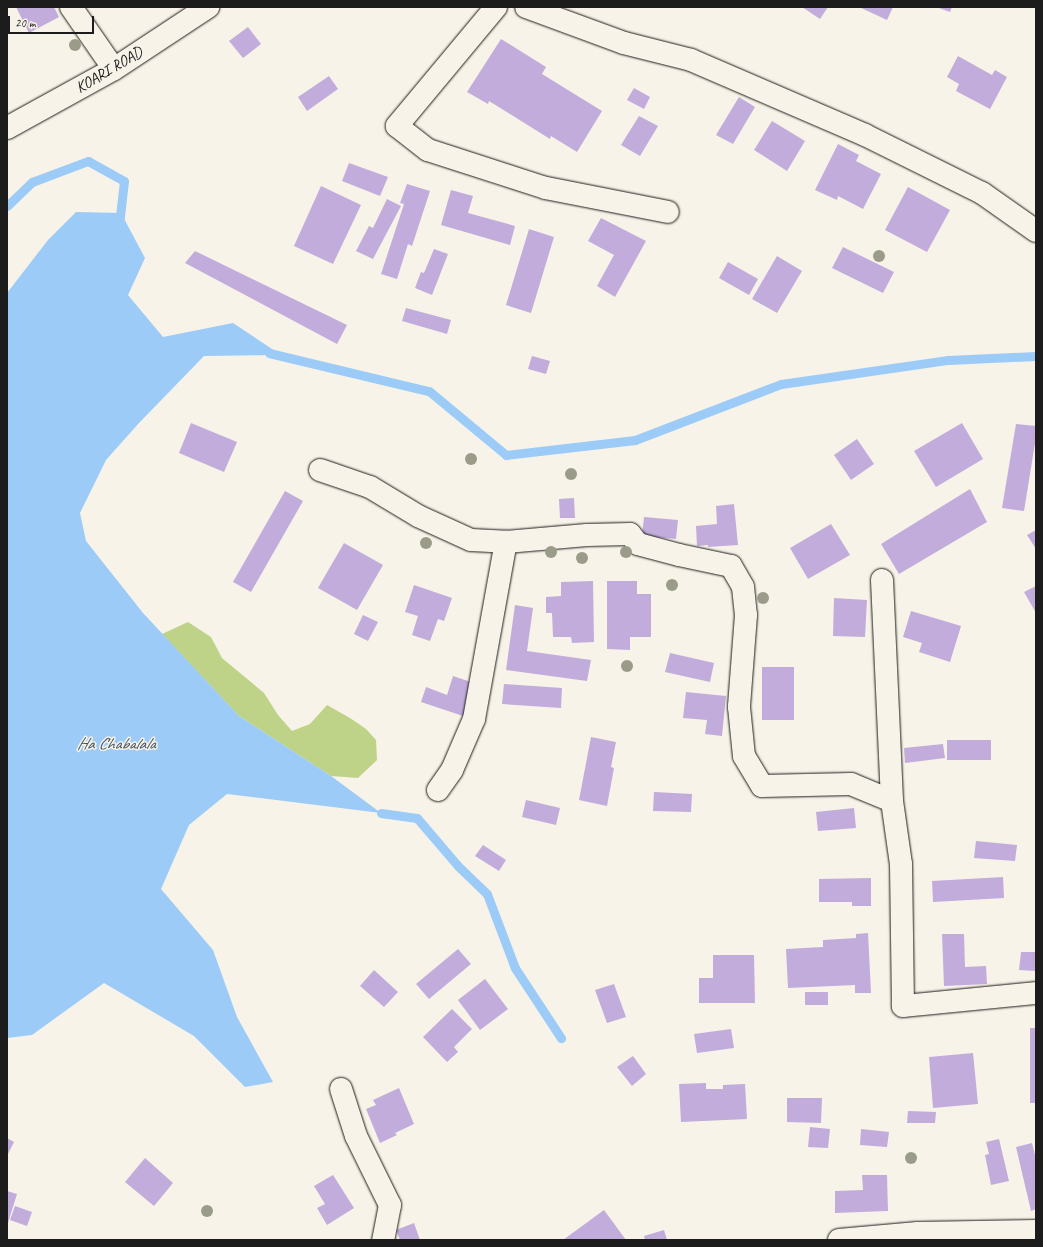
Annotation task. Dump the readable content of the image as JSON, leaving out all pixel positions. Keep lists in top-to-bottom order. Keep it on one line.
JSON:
{"streets":{"street":["KOARI ROAD"]},"water":["Ha Chabalala"],"scale_bar":"20 m"}
